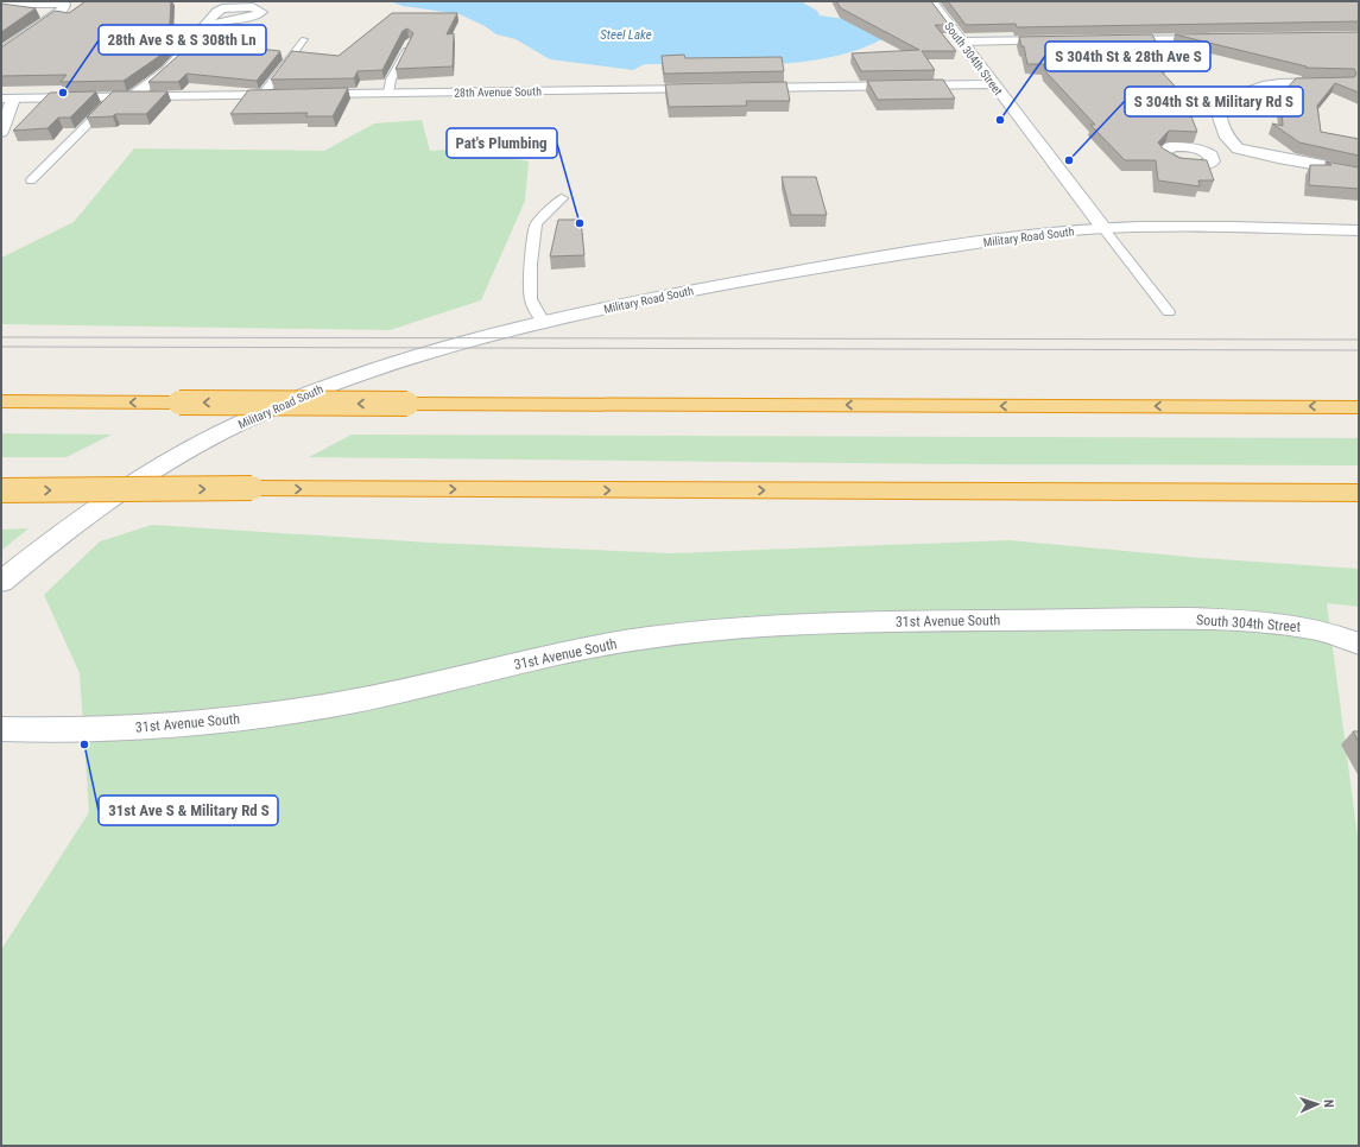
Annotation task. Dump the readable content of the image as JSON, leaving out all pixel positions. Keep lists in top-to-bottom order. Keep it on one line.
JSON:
{"streets":{"street":["South 304th Street","28th Avenue South","Military Road South","31st Avenue South"]},"crossings":[["South 304th Street","Military Road South"],["South 304th Street","31st Avenue South"]],"water":["Steel Lake"],"places":["28th Ave S & S 308th Ln","S 304th St & 28th Ave S","S 304th St & Military Rd S","Pat's Plumbing","31st Ave S & Military Rd S"],"north":"right"}
